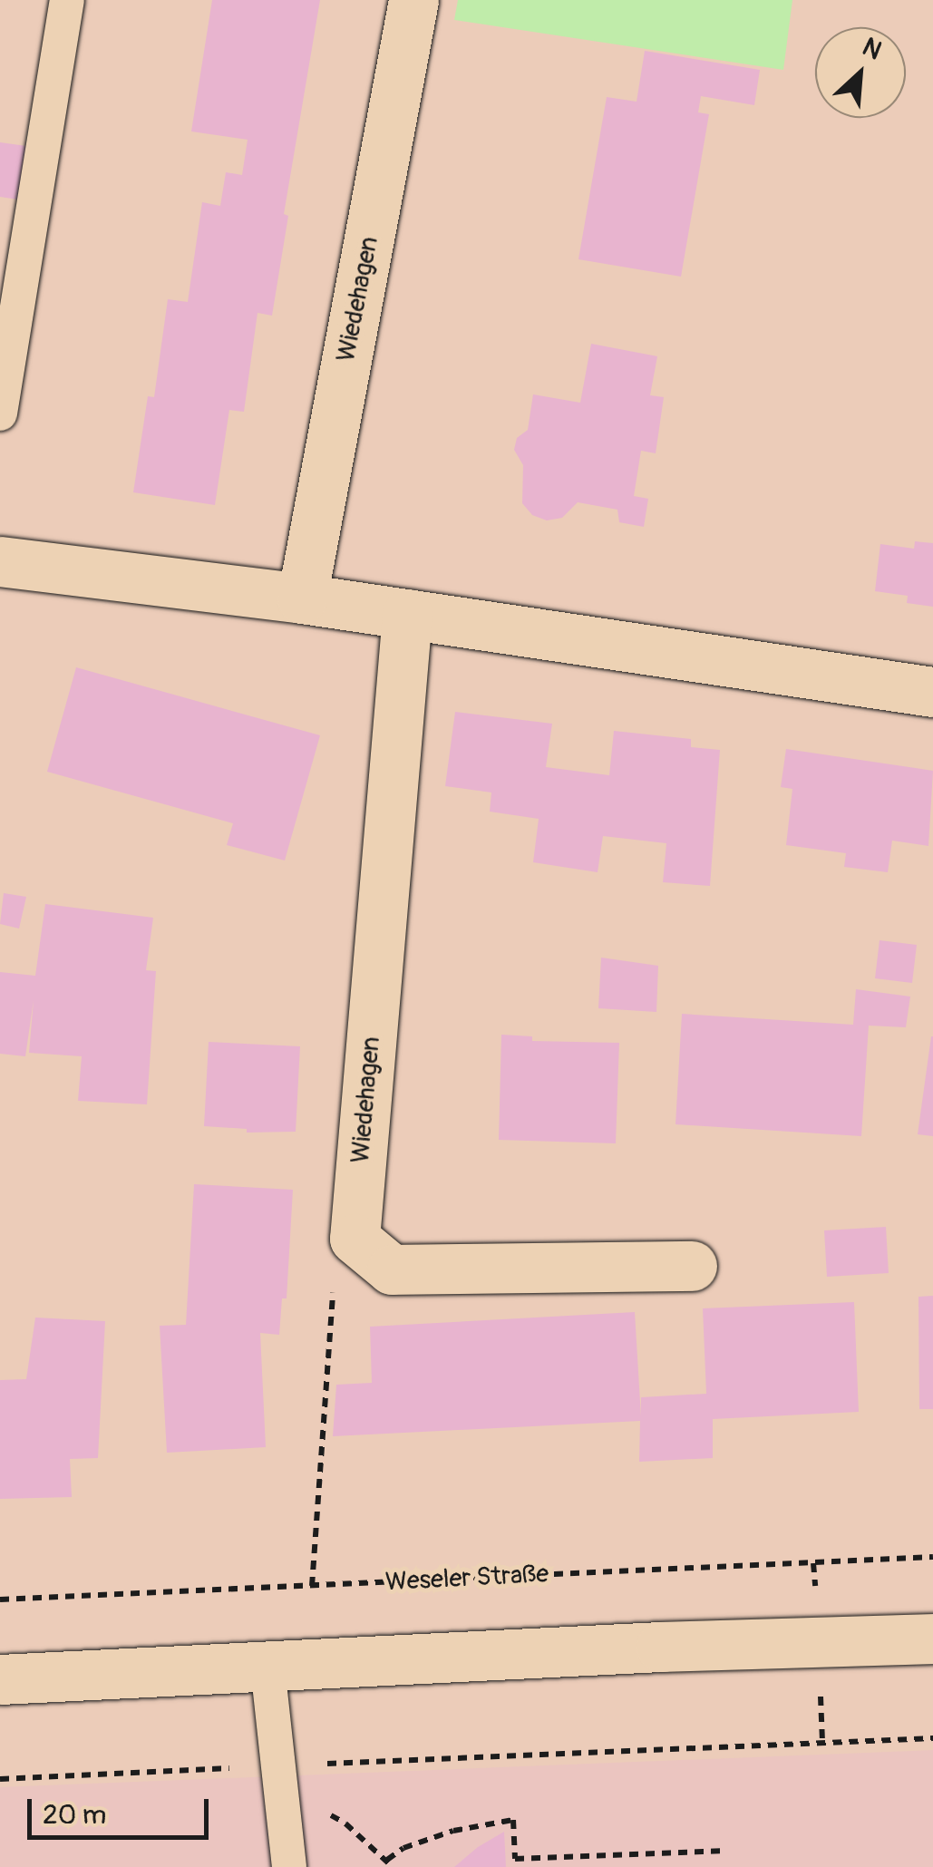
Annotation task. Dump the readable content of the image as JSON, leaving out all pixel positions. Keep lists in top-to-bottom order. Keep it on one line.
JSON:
{"streets":{"street":["Wiedehagen"],"path":["Weseler Straße"]},"scale_bar":"20 m","north":"top right"}
